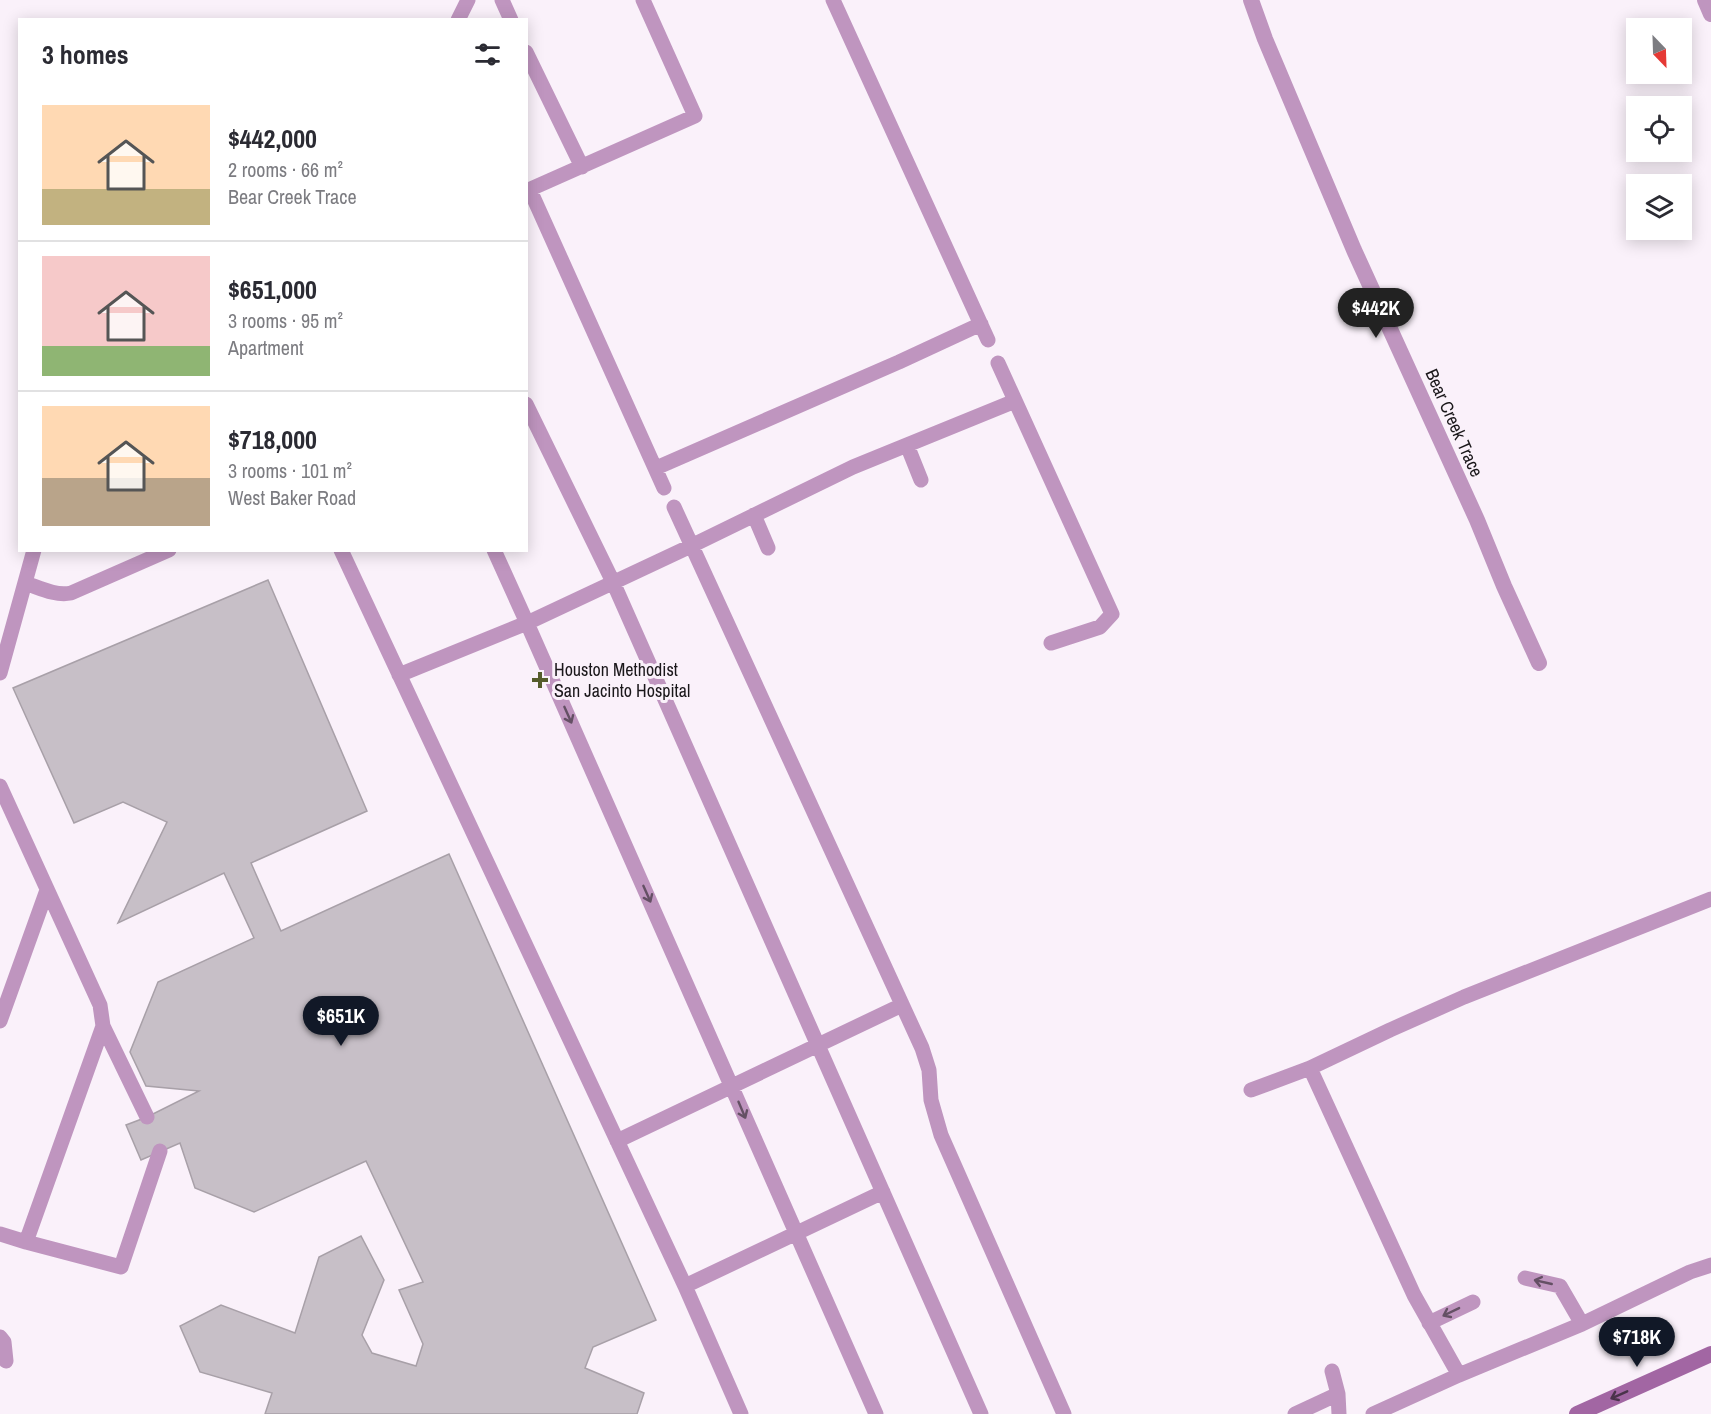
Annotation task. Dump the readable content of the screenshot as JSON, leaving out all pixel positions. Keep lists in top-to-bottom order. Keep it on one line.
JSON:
{"streets":{"street":["Bear Creek Trace"]},"places":{"health":["Houston Methodist San Jacinto Hospital"]},"north":"bottom right","page":{"heading":"3 homes","list":[{"name":"$442,000","note":"2 rooms · 66 m² · Bear Creek Trace"},{"name":"$651,000","note":"3 rooms · 95 m² · Apartment"},{"name":"$718,000","note":"3 rooms · 101 m² · West Baker Road"}],"price":["$442K","$651K","$718K"]}}
